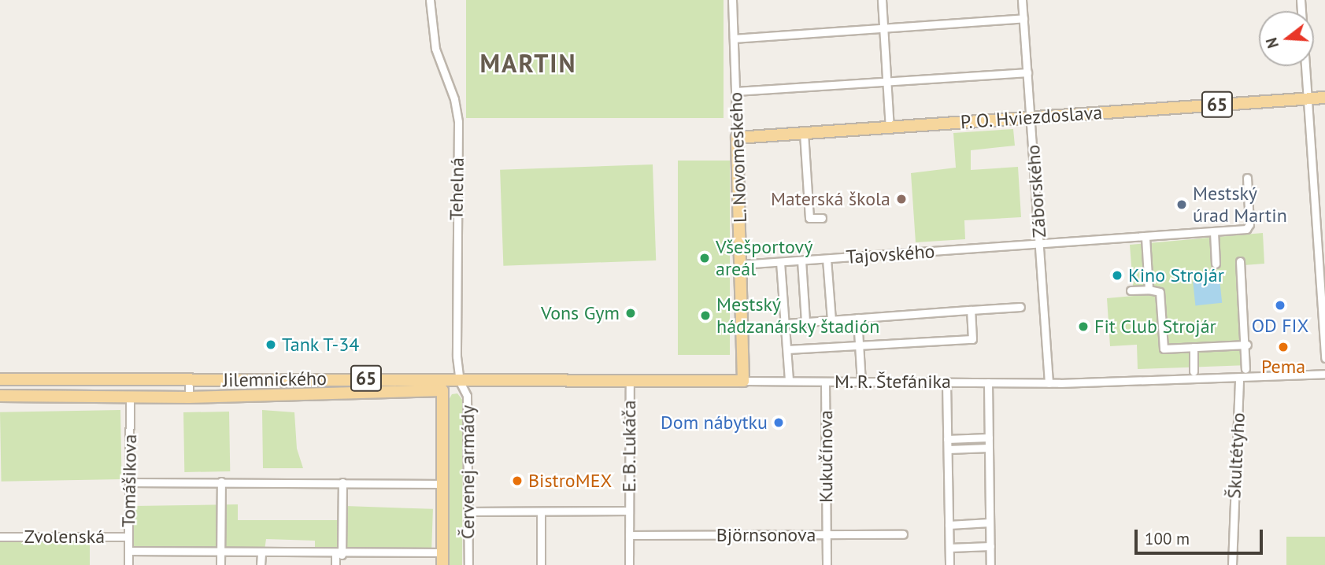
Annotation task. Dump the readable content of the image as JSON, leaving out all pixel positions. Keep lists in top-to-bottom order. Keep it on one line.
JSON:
{"streets":{"main road":["65","P. O. Hviezdoslava","L. Novomeského","Jilemnického","M. R. Štefánika","Červenej armády"],"street":["Tehelná","Záborského","Tajovského","E. B. Lukáča","Škultétyho","Kukučínova","Tomášikova","Björnsonova","Zvolenská"]},"crossings":[["P. O. Hviezdoslava","L. Novomeského"],["P. O. Hviezdoslava","Záborského"],["L. Novomeského","Tajovského"],["L. Novomeského","M. R. Štefánika"],["Tehelná","Jilemnického"],["Tehelná","M. R. Štefánika"],["Tehelná","Červenej armády"],["Záborského","Tajovského"],["Záborského","M. R. Štefánika"],["Jilemnického","M. R. Štefánika"],["Jilemnického","Červenej armády"],["Jilemnického","Tomášikova"],["M. R. Štefánika","E. B. Lukáča"],["M. R. Štefánika","Škultétyho"],["M. R. Štefánika","Kukučínova"],["M. R. Štefánika","Červenej armády"],["E. B. Lukáča","Červenej armády"],["E. B. Lukáča","Björnsonova"],["Kukučínova","Björnsonova"],["Tomášikova","Zvolenská"]],"districts":["MARTIN"],"places":["Materská škola","Mestský úrad Martin","Všešportový areál","Kino Strojár","OD FIX","Vons Gym","Mestský hádzanársky štadión","Fit Club Strojár","Tank T-34","Pema","Dom nábytku","BistroMEX"],"scale_bar":"100 m","north":"left"}
